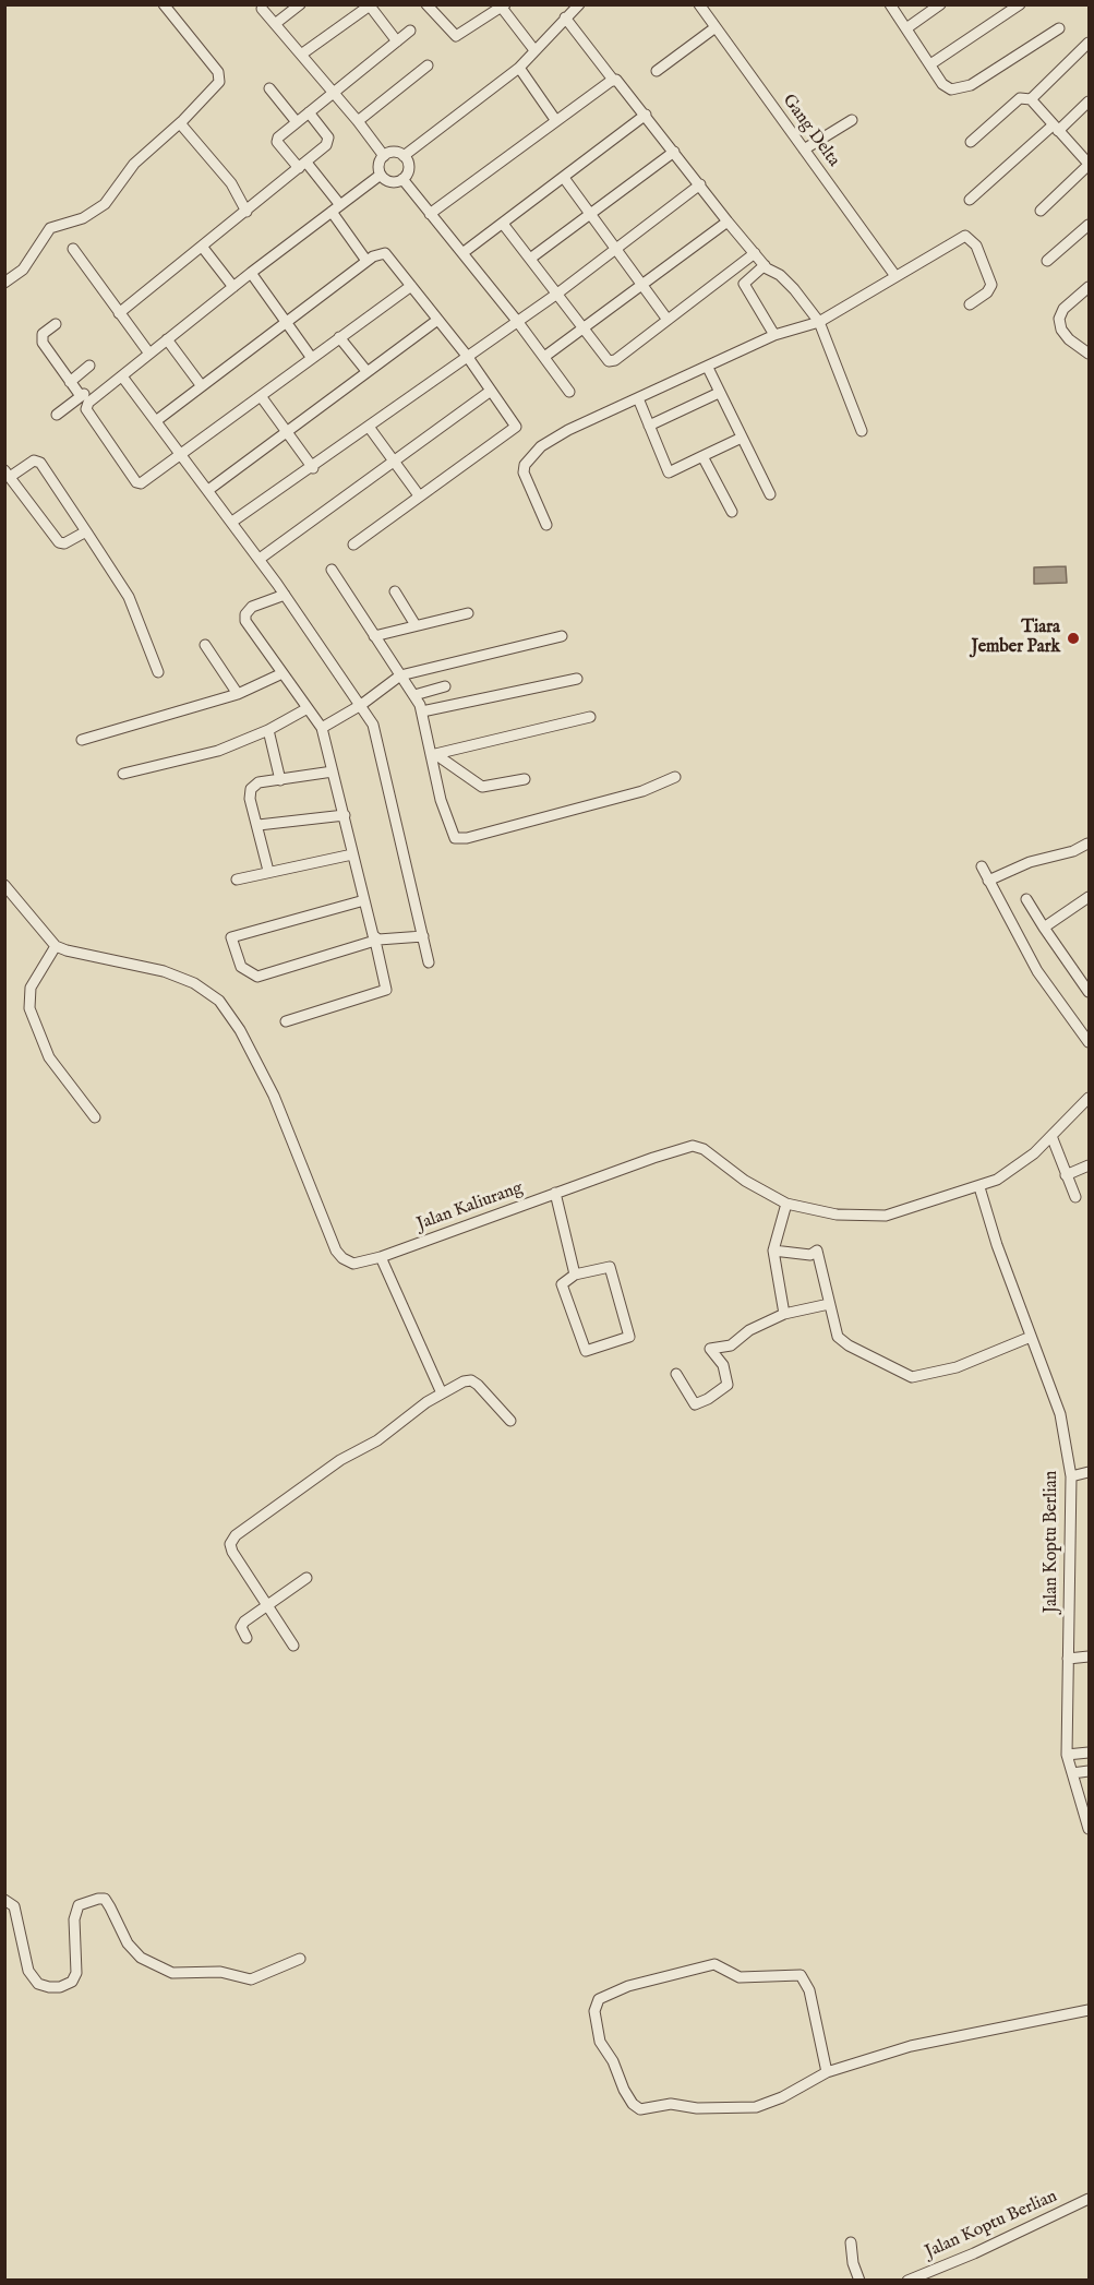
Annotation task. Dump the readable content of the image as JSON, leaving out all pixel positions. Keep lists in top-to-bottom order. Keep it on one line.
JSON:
{"streets":{"street":["Gang Delta","Jalan Kaliurang","Jalan Koptu Berlian"]},"crossings":[["Jalan Kaliurang","Jalan Koptu Berlian"]],"places":["Tiara Jember Park"]}
